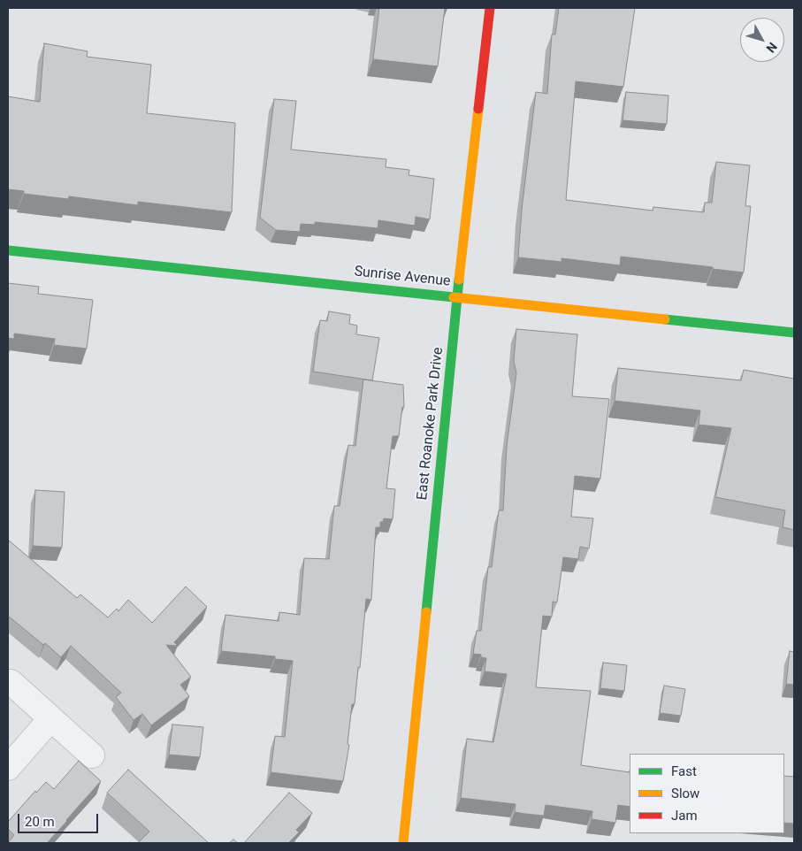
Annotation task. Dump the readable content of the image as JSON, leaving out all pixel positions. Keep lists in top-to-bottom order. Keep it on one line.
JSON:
{"streets":{"street":["Sunrise Avenue","East Roanoke Park Drive"]},"crossings":[["Sunrise Avenue","East Roanoke Park Drive"]],"legend":["Fast","Slow","Jam"],"scale_bar":"20 m","north":"bottom right"}
